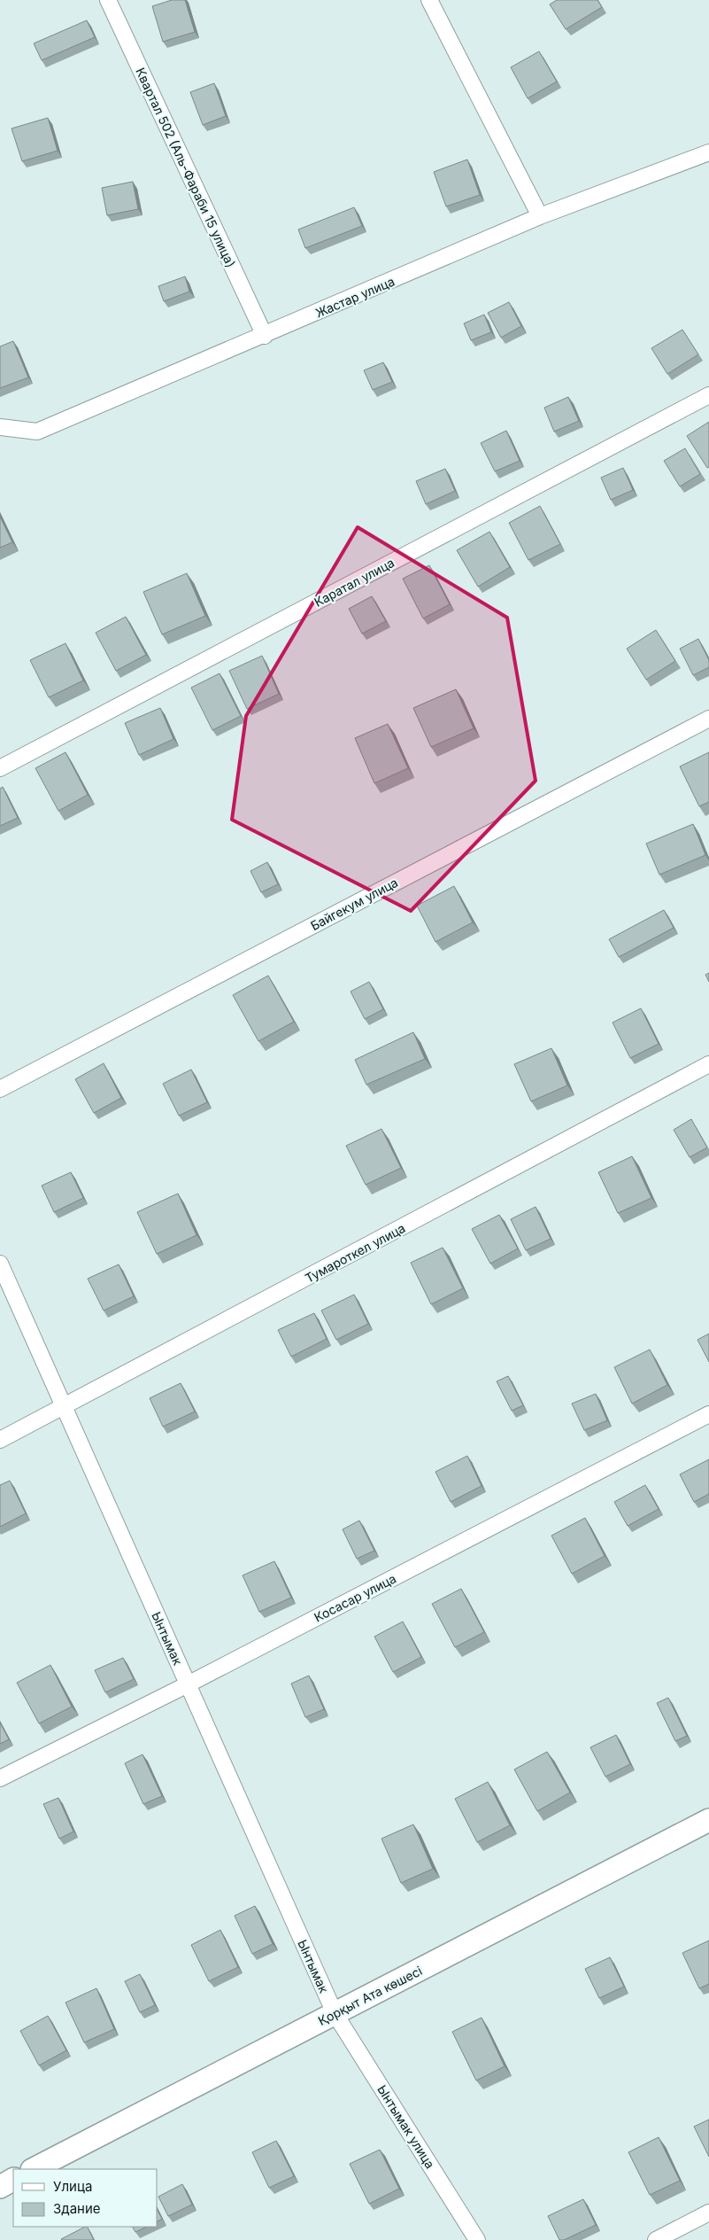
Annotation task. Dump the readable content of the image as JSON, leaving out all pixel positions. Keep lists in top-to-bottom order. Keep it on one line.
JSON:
{"streets":{"main road":["Қорқыт Ата көшесі"],"street":["Квартал 502 (Аль-Фараби 15 улица)","Жастар улица","Каратал улица","Байгекум улица","Тумароткел улица","Косасар улица","Ынтымак","Ынтымак улица"]},"crossings":[["Квартал 502 (Аль-Фараби 15 улица)","Жастар улица"],["Тумароткел улица","Ынтымак"],["Косасар улица","Ынтымак"],["Ынтымак","Қорқыт Ата көшесі"],["Ынтымак","Ынтымак улица"],["Қорқыт Ата көшесі","Ынтымак улица"]],"legend":["Улица","Здание"]}
